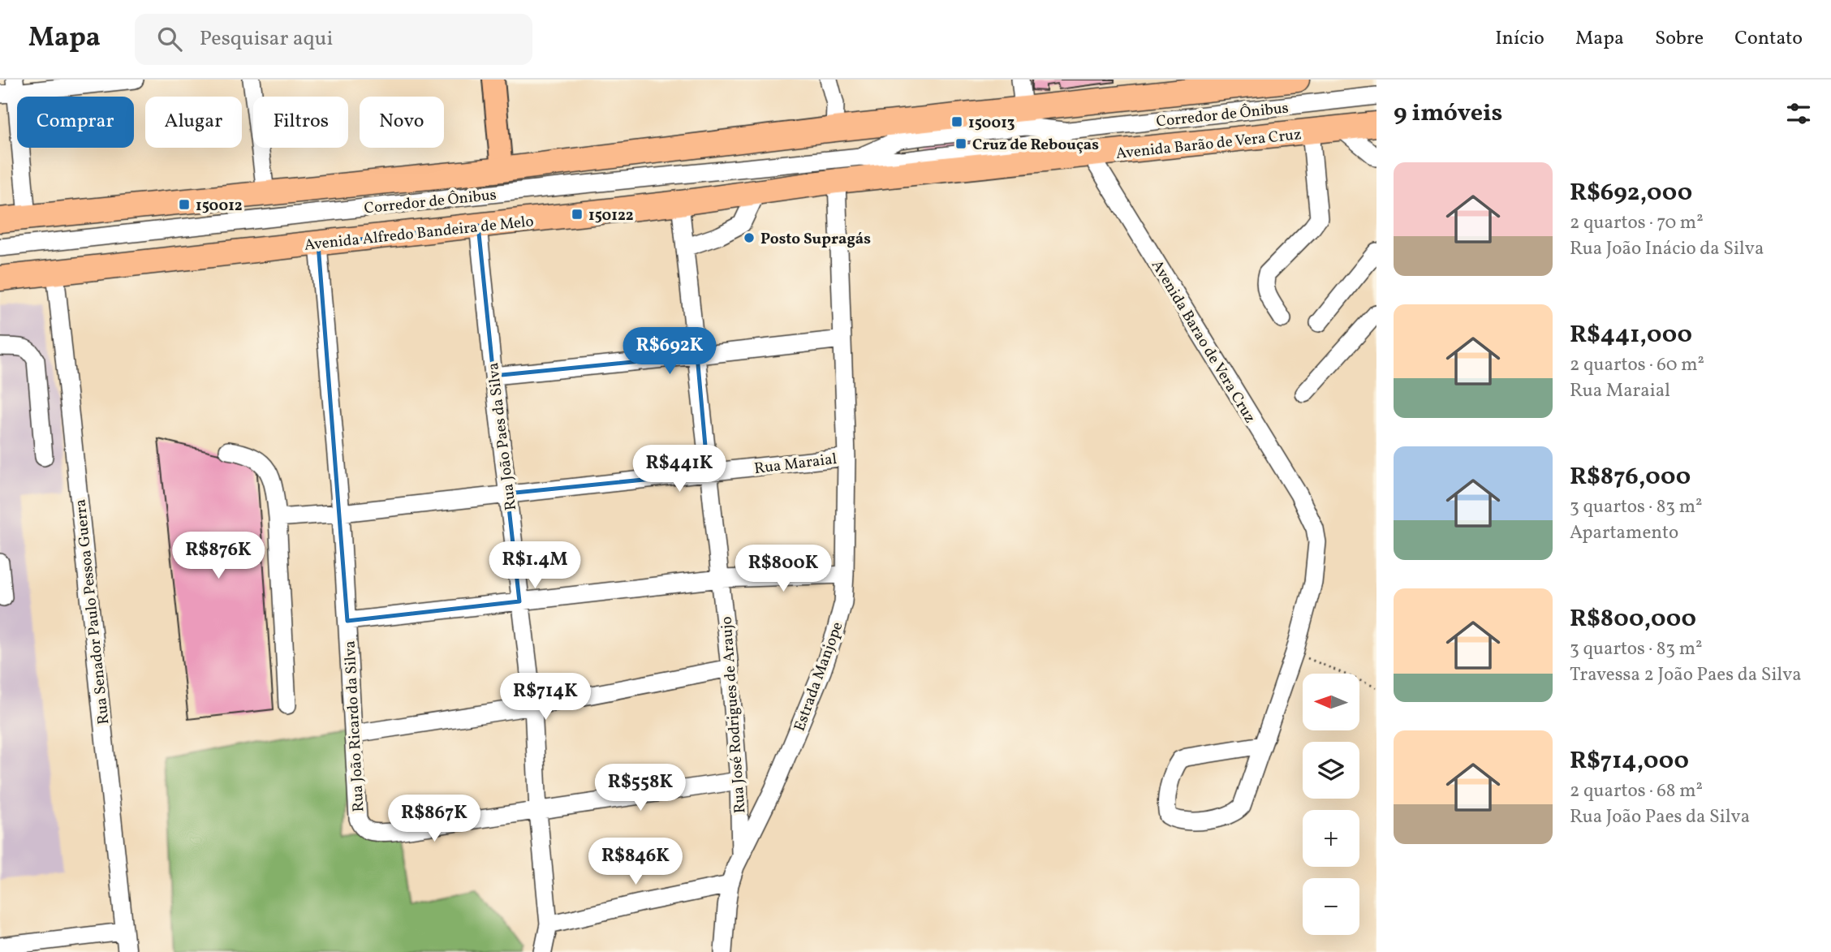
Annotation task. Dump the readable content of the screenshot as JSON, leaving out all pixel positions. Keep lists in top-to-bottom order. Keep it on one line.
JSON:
{"streets":{"highway":["Avenida Barão de Vera Cruz","Avenida Alfredo Bandeira de Melo"],"street":["Corredor de Ônibus","Avenida Barao de Vera Cruz","Rua João Paes da Silva","Rua Maraial","Rua Senador Paulo Pessoa Guerra","Estrada Manjope","Rua José Rodrigues de Araujo","Rua João Ricardo da Silva"]},"crossings":[["Avenida Barão de Vera Cruz","Avenida Alfredo Bandeira de Melo"],["Avenida Barão de Vera Cruz","Avenida Barao de Vera Cruz"],["Avenida Barão de Vera Cruz","Estrada Manjope"],["Avenida Alfredo Bandeira de Melo","Rua João Paes da Silva"],["Avenida Alfredo Bandeira de Melo","Rua Senador Paulo Pessoa Guerra"],["Avenida Alfredo Bandeira de Melo","Estrada Manjope"],["Avenida Alfredo Bandeira de Melo","Rua José Rodrigues de Araujo"],["Avenida Alfredo Bandeira de Melo","Rua João Ricardo da Silva"],["Rua João Paes da Silva","Rua Maraial"],["Rua João Paes da Silva","Rua João Ricardo da Silva"],["Rua Maraial","Estrada Manjope"],["Rua Maraial","Rua José Rodrigues de Araujo"],["Rua Maraial","Rua João Ricardo da Silva"],["Estrada Manjope","Rua José Rodrigues de Araujo"],["Rua José Rodrigues de Araujo","Rua João Ricardo da Silva"]],"places":{"transit":["150013","Cruz de Rebouças","150012","150122"],"other":["Posto Supragás"]},"north":"left","page":{"header":"Mapa","search":"Pesquisar aqui","nav":["Início","Mapa","Sobre","Contato"],"heading":"9 imóveis","chip":["Comprar","Alugar","Filtros","Novo"],"list":[{"name":"R$692,000","note":"2 quartos · 70 m² · Rua João Inácio da Silva"},{"name":"R$441,000","note":"2 quartos · 60 m² · Rua Maraial"},{"name":"R$876,000","note":"3 quartos · 83 m² · Apartamento"},{"name":"R$800,000","note":"3 quartos · 83 m² · Travessa 2 João Paes da Silva"},{"name":"R$714,000","note":"2 quartos · 68 m² · Rua João Paes da Silva"}],"price":["R$692K","R$441K","R$876K","R$1.4M","R$800K","R$714K","R$558K","R$867K","R$846K"],"map_buttons":["+","−"]}}
